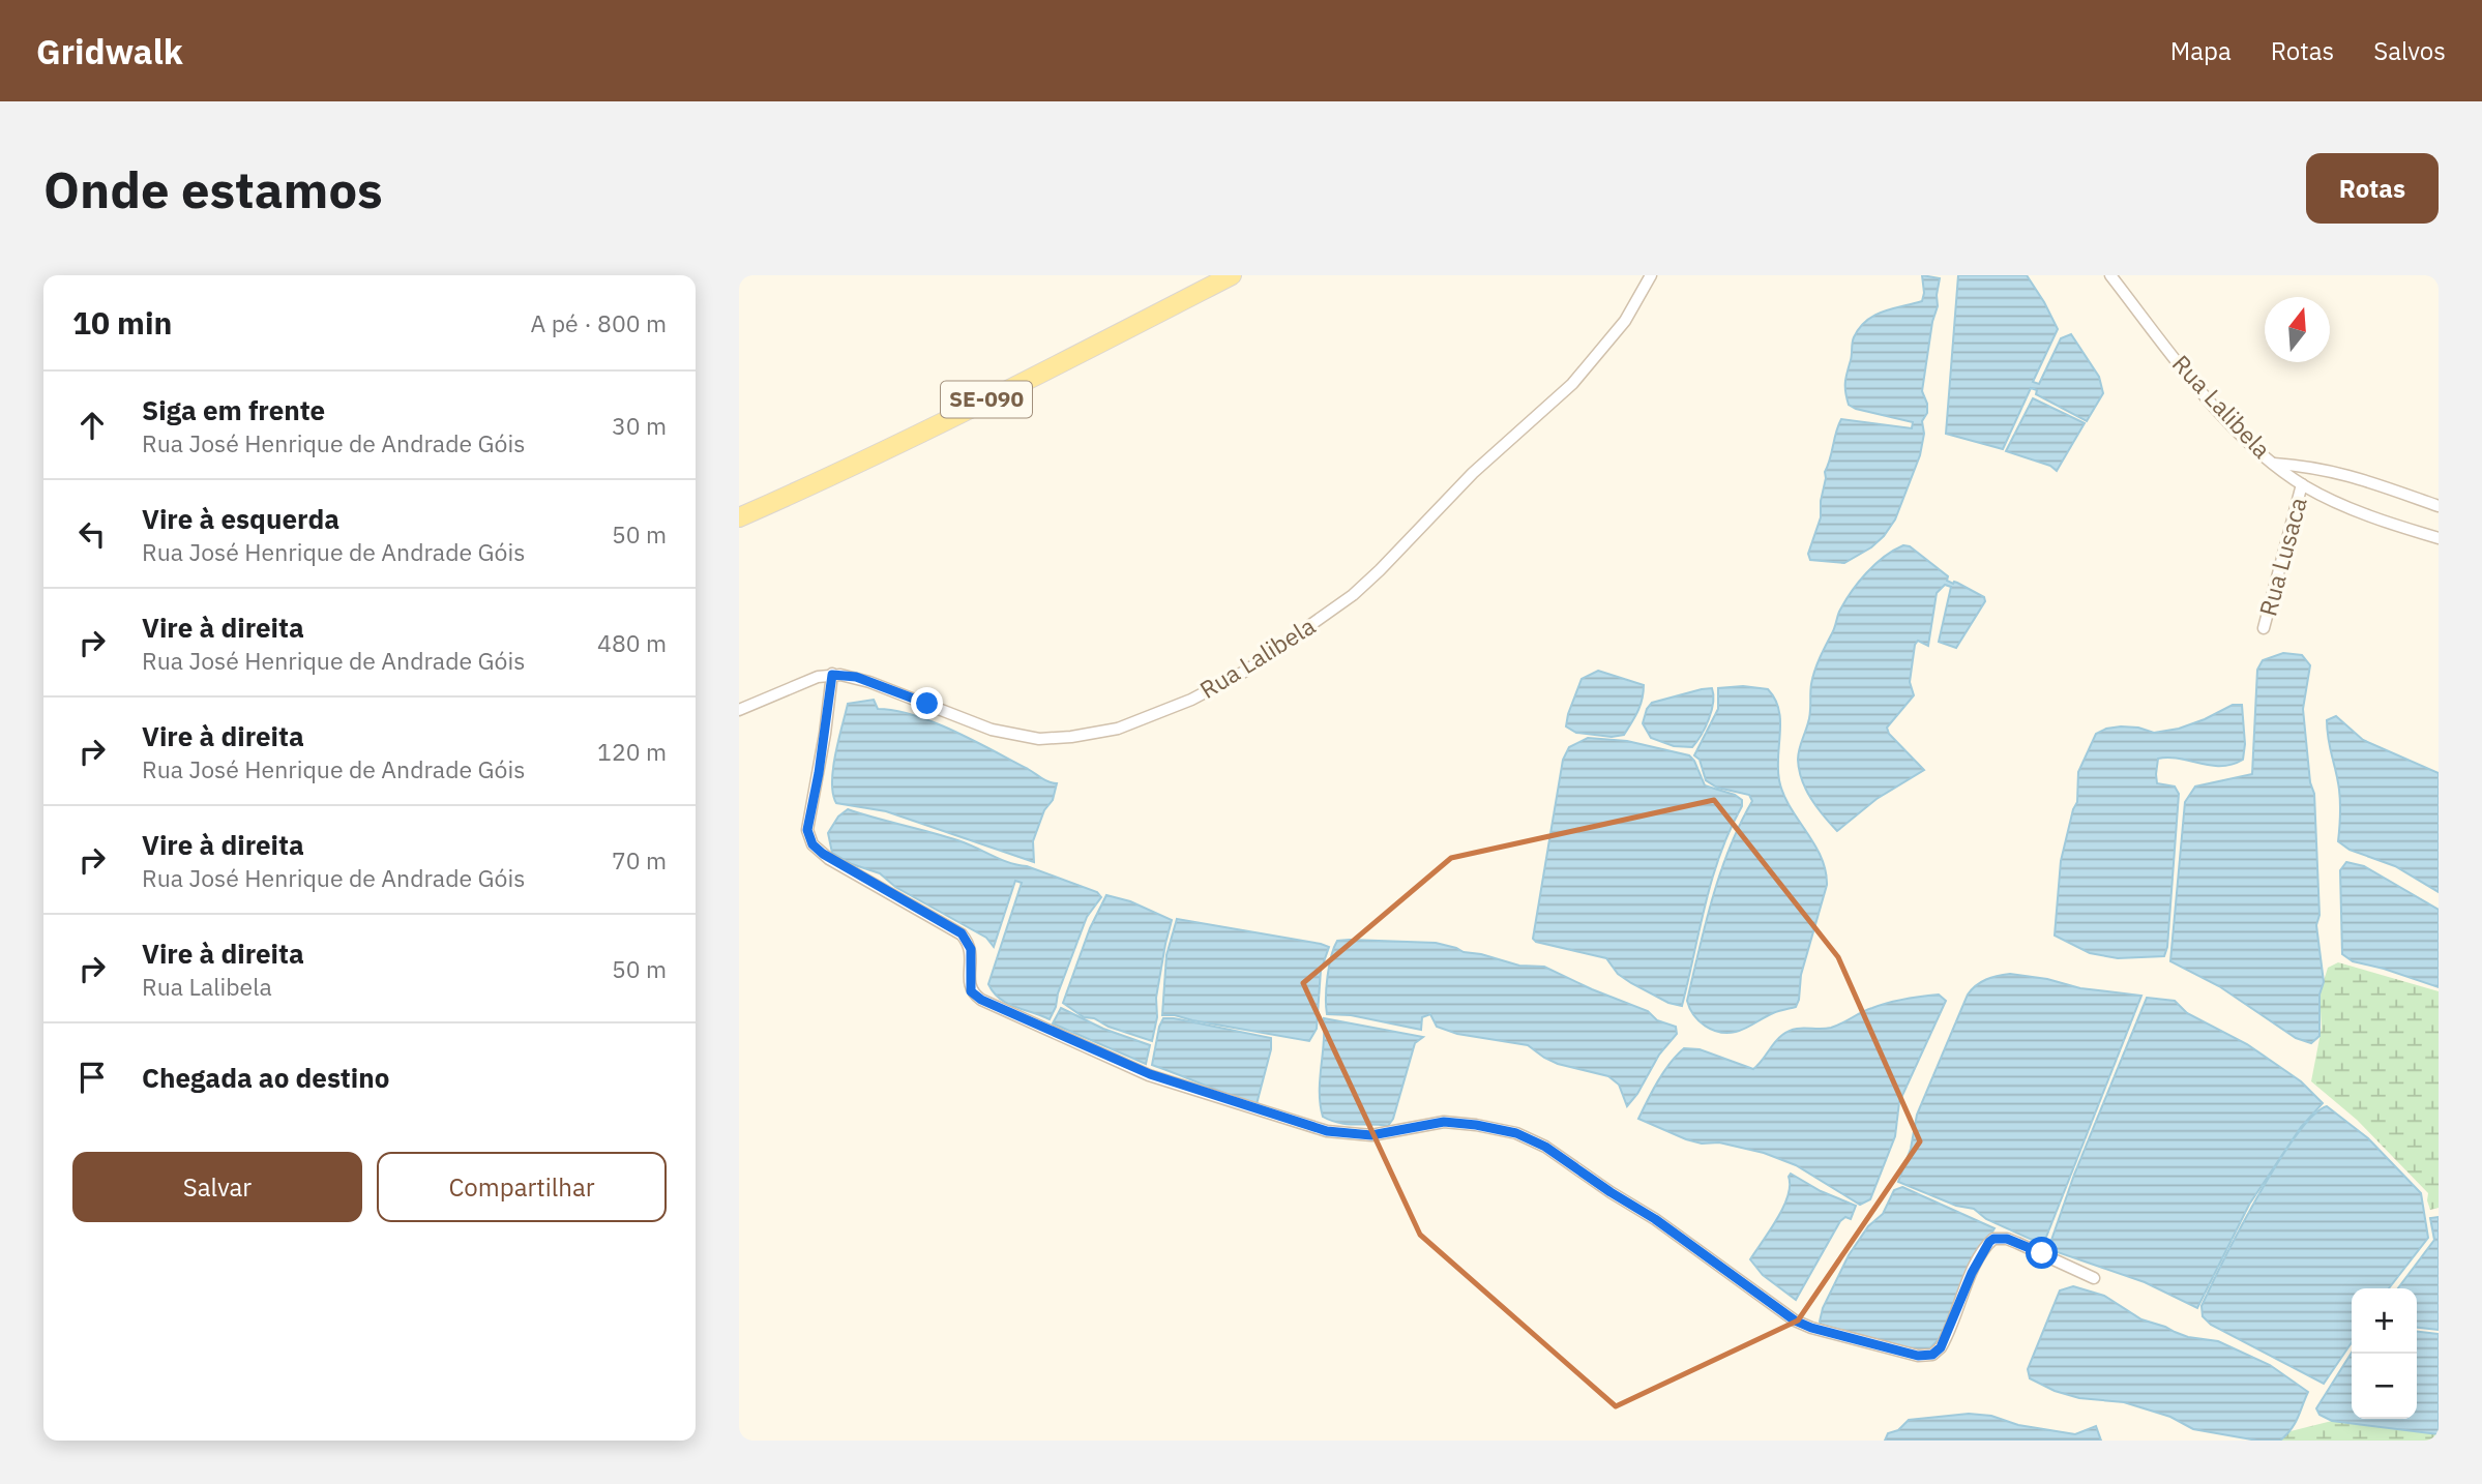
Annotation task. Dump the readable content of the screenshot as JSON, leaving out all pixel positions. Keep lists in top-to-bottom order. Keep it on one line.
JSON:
{"streets":{"main road":["SE-090"],"street":["Rua Lalibela","Rua Lusaca"]},"crossings":[["Rua Lalibela","Rua Lusaca"]],"north":"top","page":{"header":"Gridwalk","nav":["Mapa","Rotas","Salvos"],"buttons":["Rotas",["Salvar","Compartilhar"]],"title":"Onde estamos","heading":["10 min","A pé · 800 m"],"list":[["Siga em frente","Rua José Henrique de Andrade Góis","30 m"],["Vire à esquerda","Rua José Henrique de Andrade Góis","50 m"],["Vire à direita","Rua José Henrique de Andrade Góis","480 m"],["Vire à direita","Rua José Henrique de Andrade Góis","120 m"],["Vire à direita","Rua José Henrique de Andrade Góis","70 m"],["Vire à direita","Rua Lalibela","50 m"],"Chegada ao destino"],"map_buttons":["+","−"]}}
